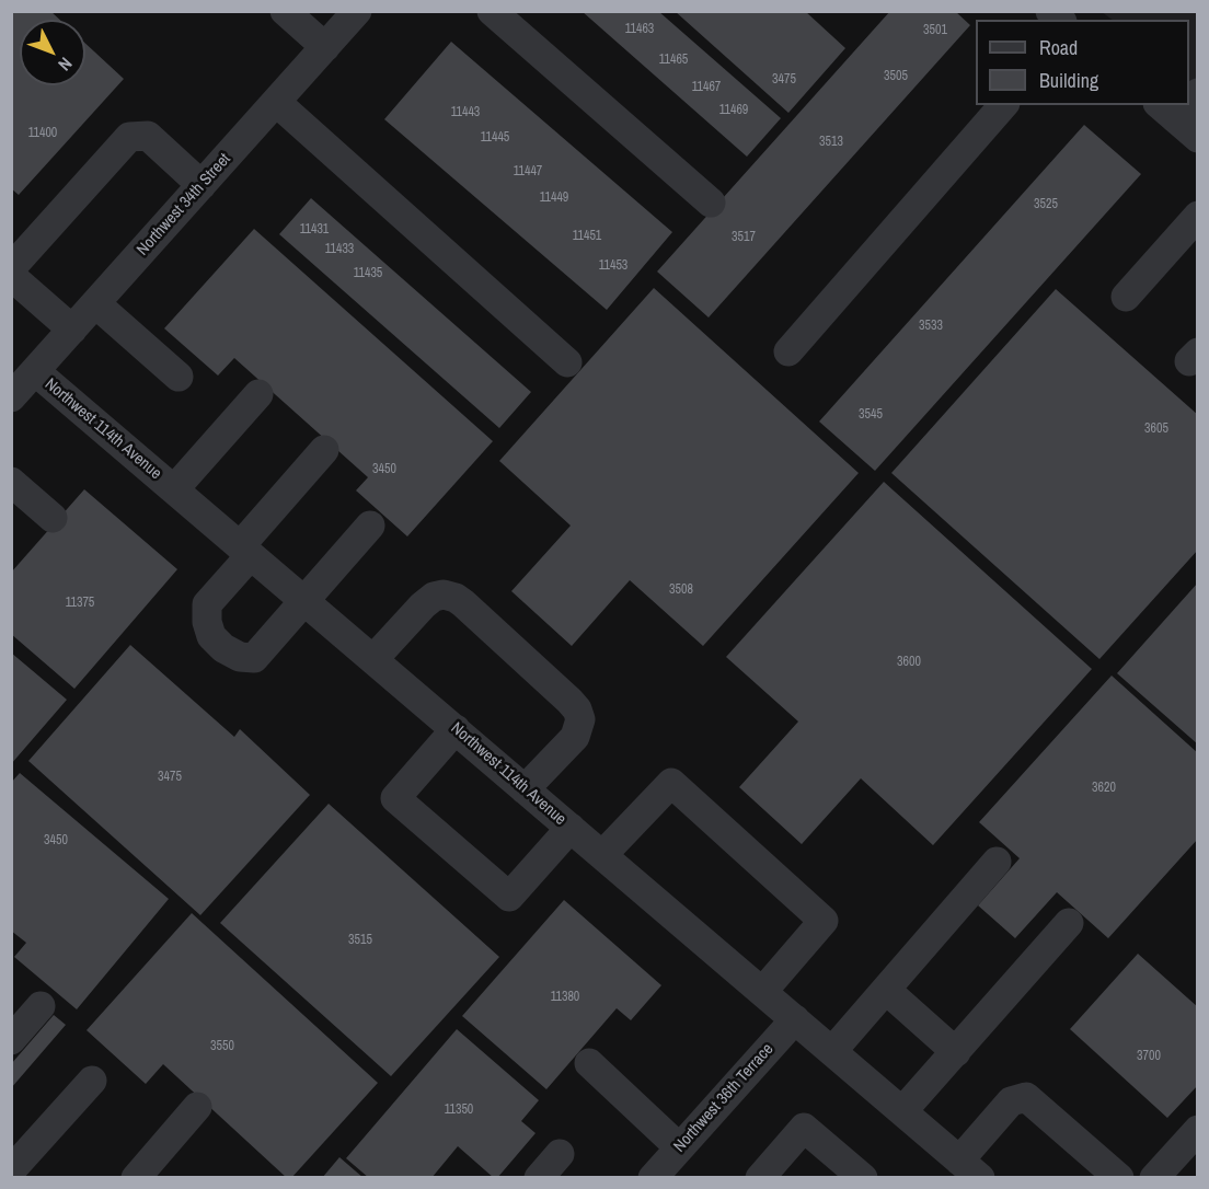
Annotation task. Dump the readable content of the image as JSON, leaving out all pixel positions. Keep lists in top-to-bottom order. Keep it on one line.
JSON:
{"streets":{"street":["Northwest 34th Street","Northwest 114th Avenue","Northwest 36th Terrace"]},"crossings":[["Northwest 34th Street","Northwest 114th Avenue"],["Northwest 114th Avenue","Northwest 36th Terrace"]],"house_numbers":["11463","3501","11465","3505","3475","11467","11469","11443","11400","11445","3513","11447","11449","3525","11431","11451","3517","11433","11453","11435","3533","3545","3605","3450","3508","11375","3600","3475","3620","3450","3515","11380","3550","3700","11350"],"legend":["Road","Building"],"north":"bottom right"}
